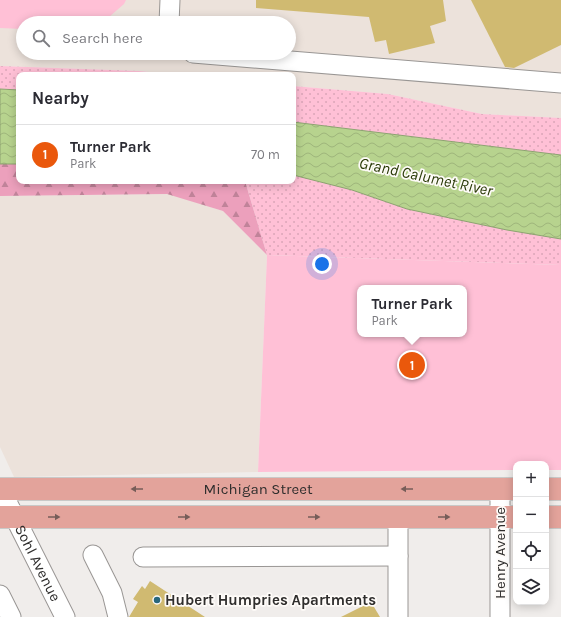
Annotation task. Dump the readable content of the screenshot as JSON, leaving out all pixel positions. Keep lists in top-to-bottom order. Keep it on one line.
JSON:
{"streets":{"main road":["Michigan Street"],"street":["Henry Avenue","Sohl Avenue"]},"crossings":[["Michigan Street","Henry Avenue"],["Michigan Street","Sohl Avenue"]],"water":["Grand Calumet River"],"places":["Hubert Humpries Apartments"],"page":{"search":"Search here","heading":"Nearby","list":[{"mark":"1","name":"Turner Park","note":"Park","value":"70 m"}],"popup":["Turner Park","Park"],"pins":"1","map_buttons":["+","−"]}}
